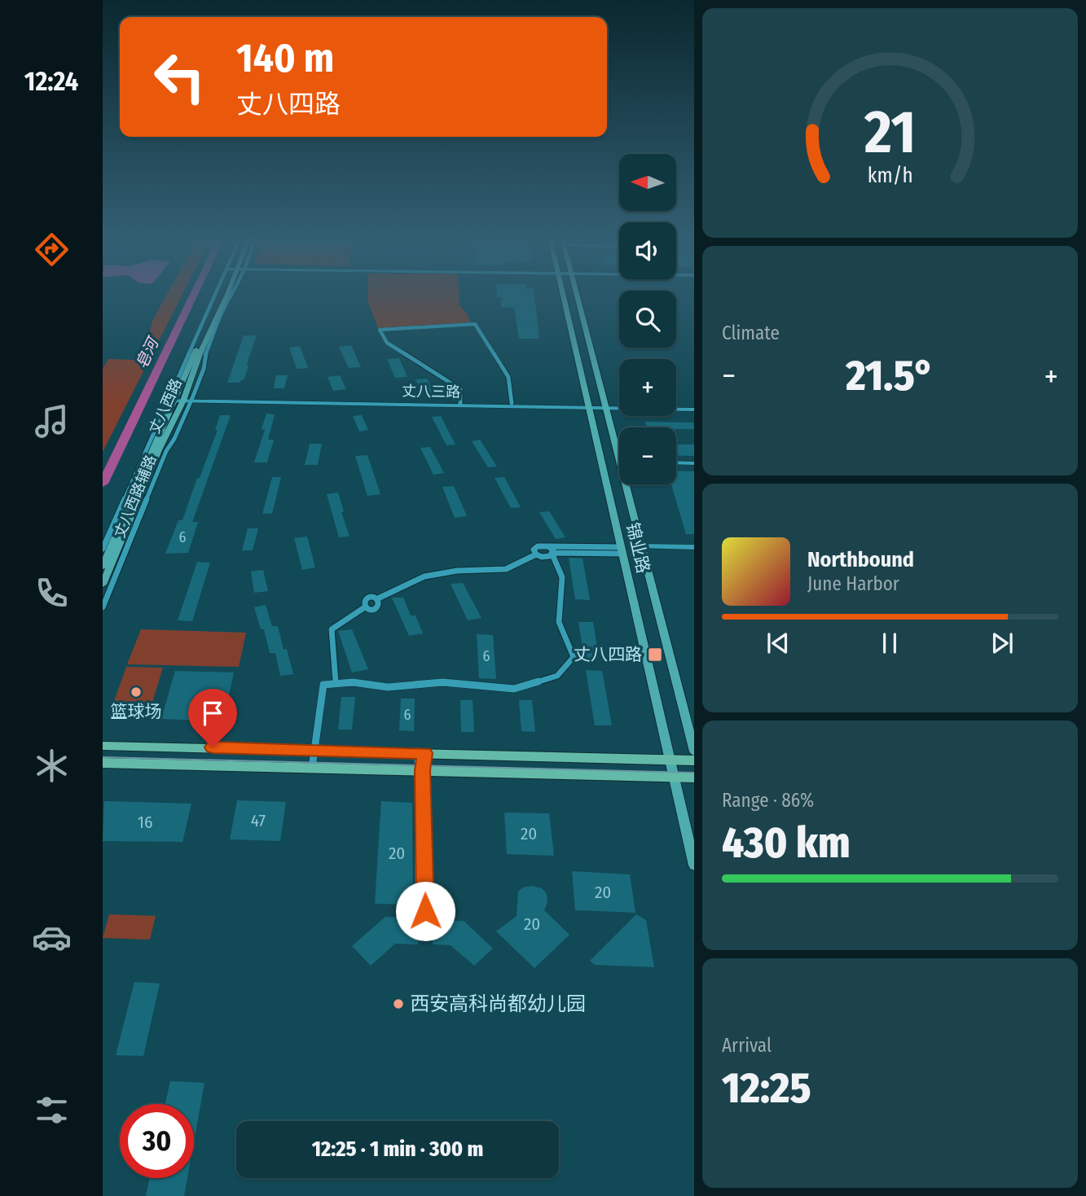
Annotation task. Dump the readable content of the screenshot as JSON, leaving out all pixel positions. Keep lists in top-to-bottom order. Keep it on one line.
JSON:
{"streets":{"main road":["丈八西路","锦业路"],"street":["丈八三路","丈八西路辅路"]},"crossings":[["丈八三路","丈八西路"],["丈八三路","丈八西路辅路"],["丈八三路","锦业路"],["丈八西路","丈八西路辅路"]],"water":["皂河"],"places":{"transit":["丈八四路"],"other":["篮球场","西安高科尚都幼儿园"]},"house_numbers":["6","6","6","47","16","20","20","20","20"],"north":"left","page":{"tabs":"12:24","turn":["140 m","丈八四路"],"map_buttons":["+","−"],"tile":["Climate",["Range · 86%","430 km"],["Arrival","12:25"]],"heat":["−","21.5°","+"],"song":["Northbound","June Harbor"],"limit":"30","trip":"12:25 · 1 min · 300 m","gauge":["21","km/h"]}}
